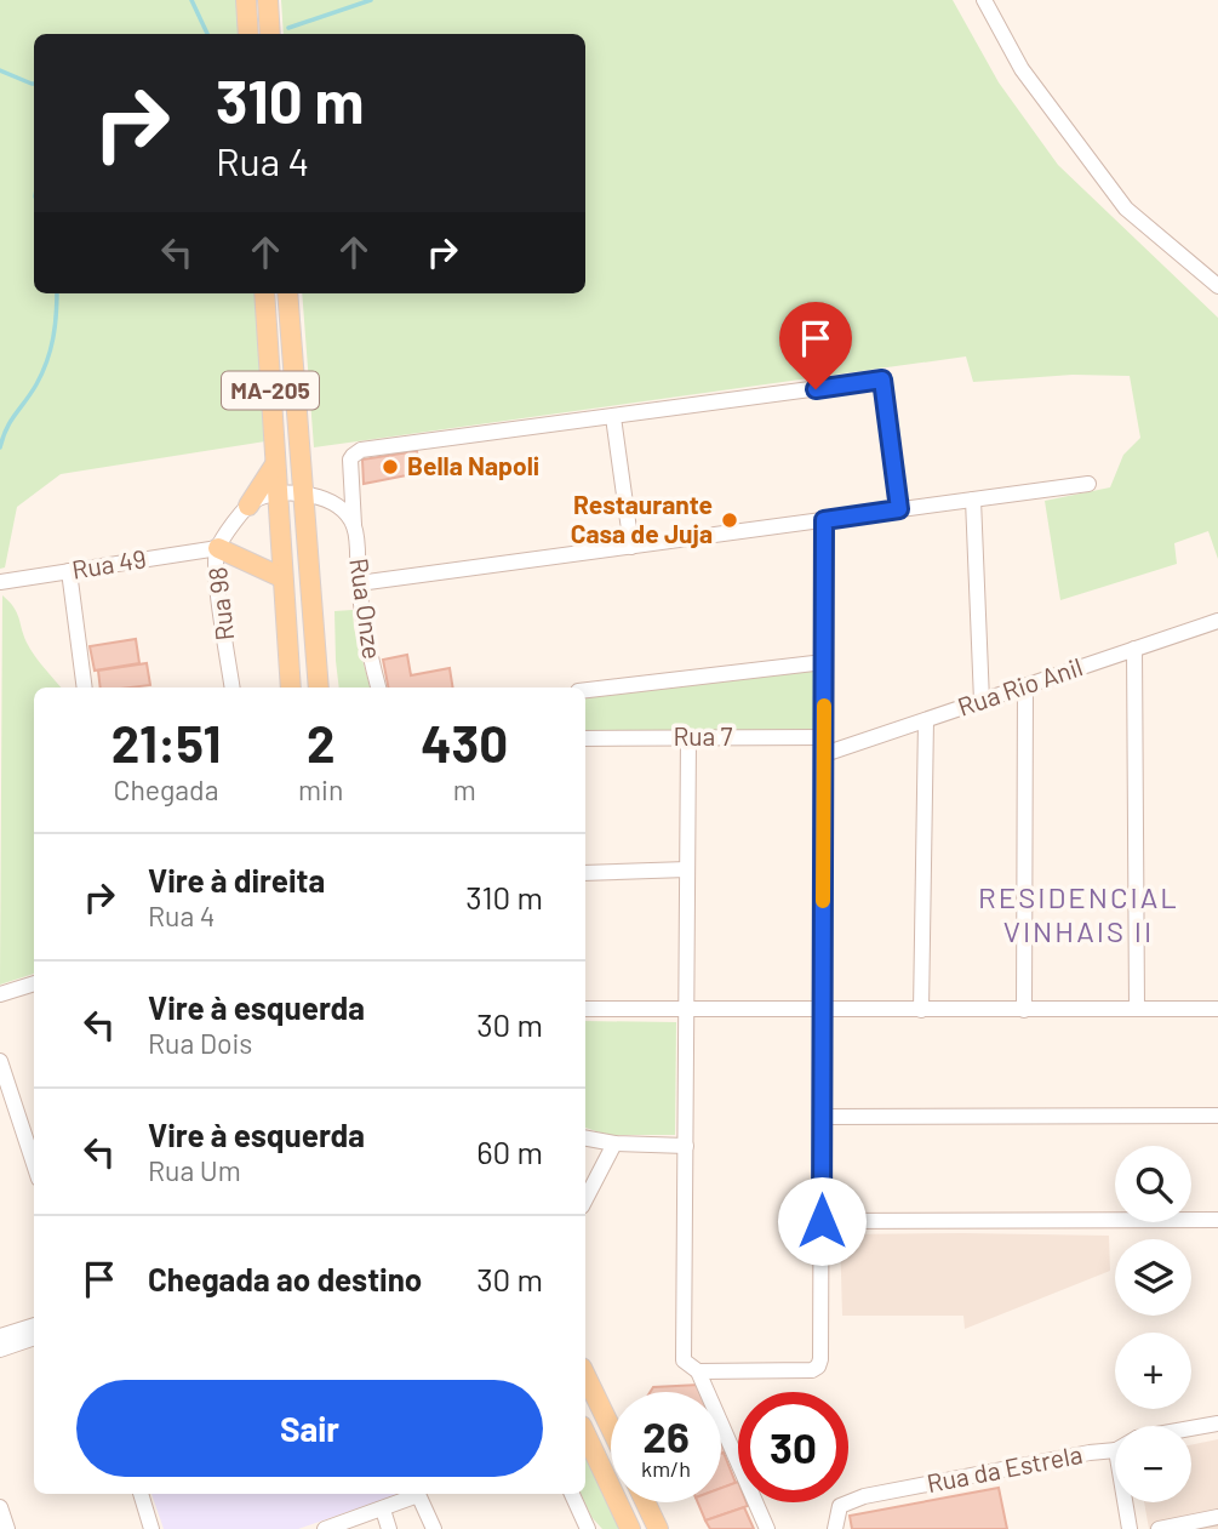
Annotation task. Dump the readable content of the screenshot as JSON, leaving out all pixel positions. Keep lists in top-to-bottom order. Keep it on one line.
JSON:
{"streets":{"main road":["MA-205"],"street":["Rua 49","Rua 98","Rua Onze","Rua Rio Anil","Rua 7","Rua da Estrela"]},"crossings":[["MA-205","Rua Onze"],["Rua 49","Rua 98"]],"districts":["RESIDENCIAL VINHAIS II"],"places":["Bella Napoli","Restaurante Casa de Juja"],"page":{"turn":["310 m","Rua 4"],"eta":["21:51","Chegada","2","min","430","m"],"list":[{"name":"Vire à direita","note":"Rua 4","value":"310 m"},{"name":"Vire à esquerda","note":"Rua Dois","value":"30 m"},{"name":"Vire à esquerda","note":"Rua Um","value":"60 m"},{"name":"Chegada ao destino","value":"30 m"}],"map_buttons":["+","−"],"buttons":"Sair","speed":"26 km/h","limit":"30"}}
